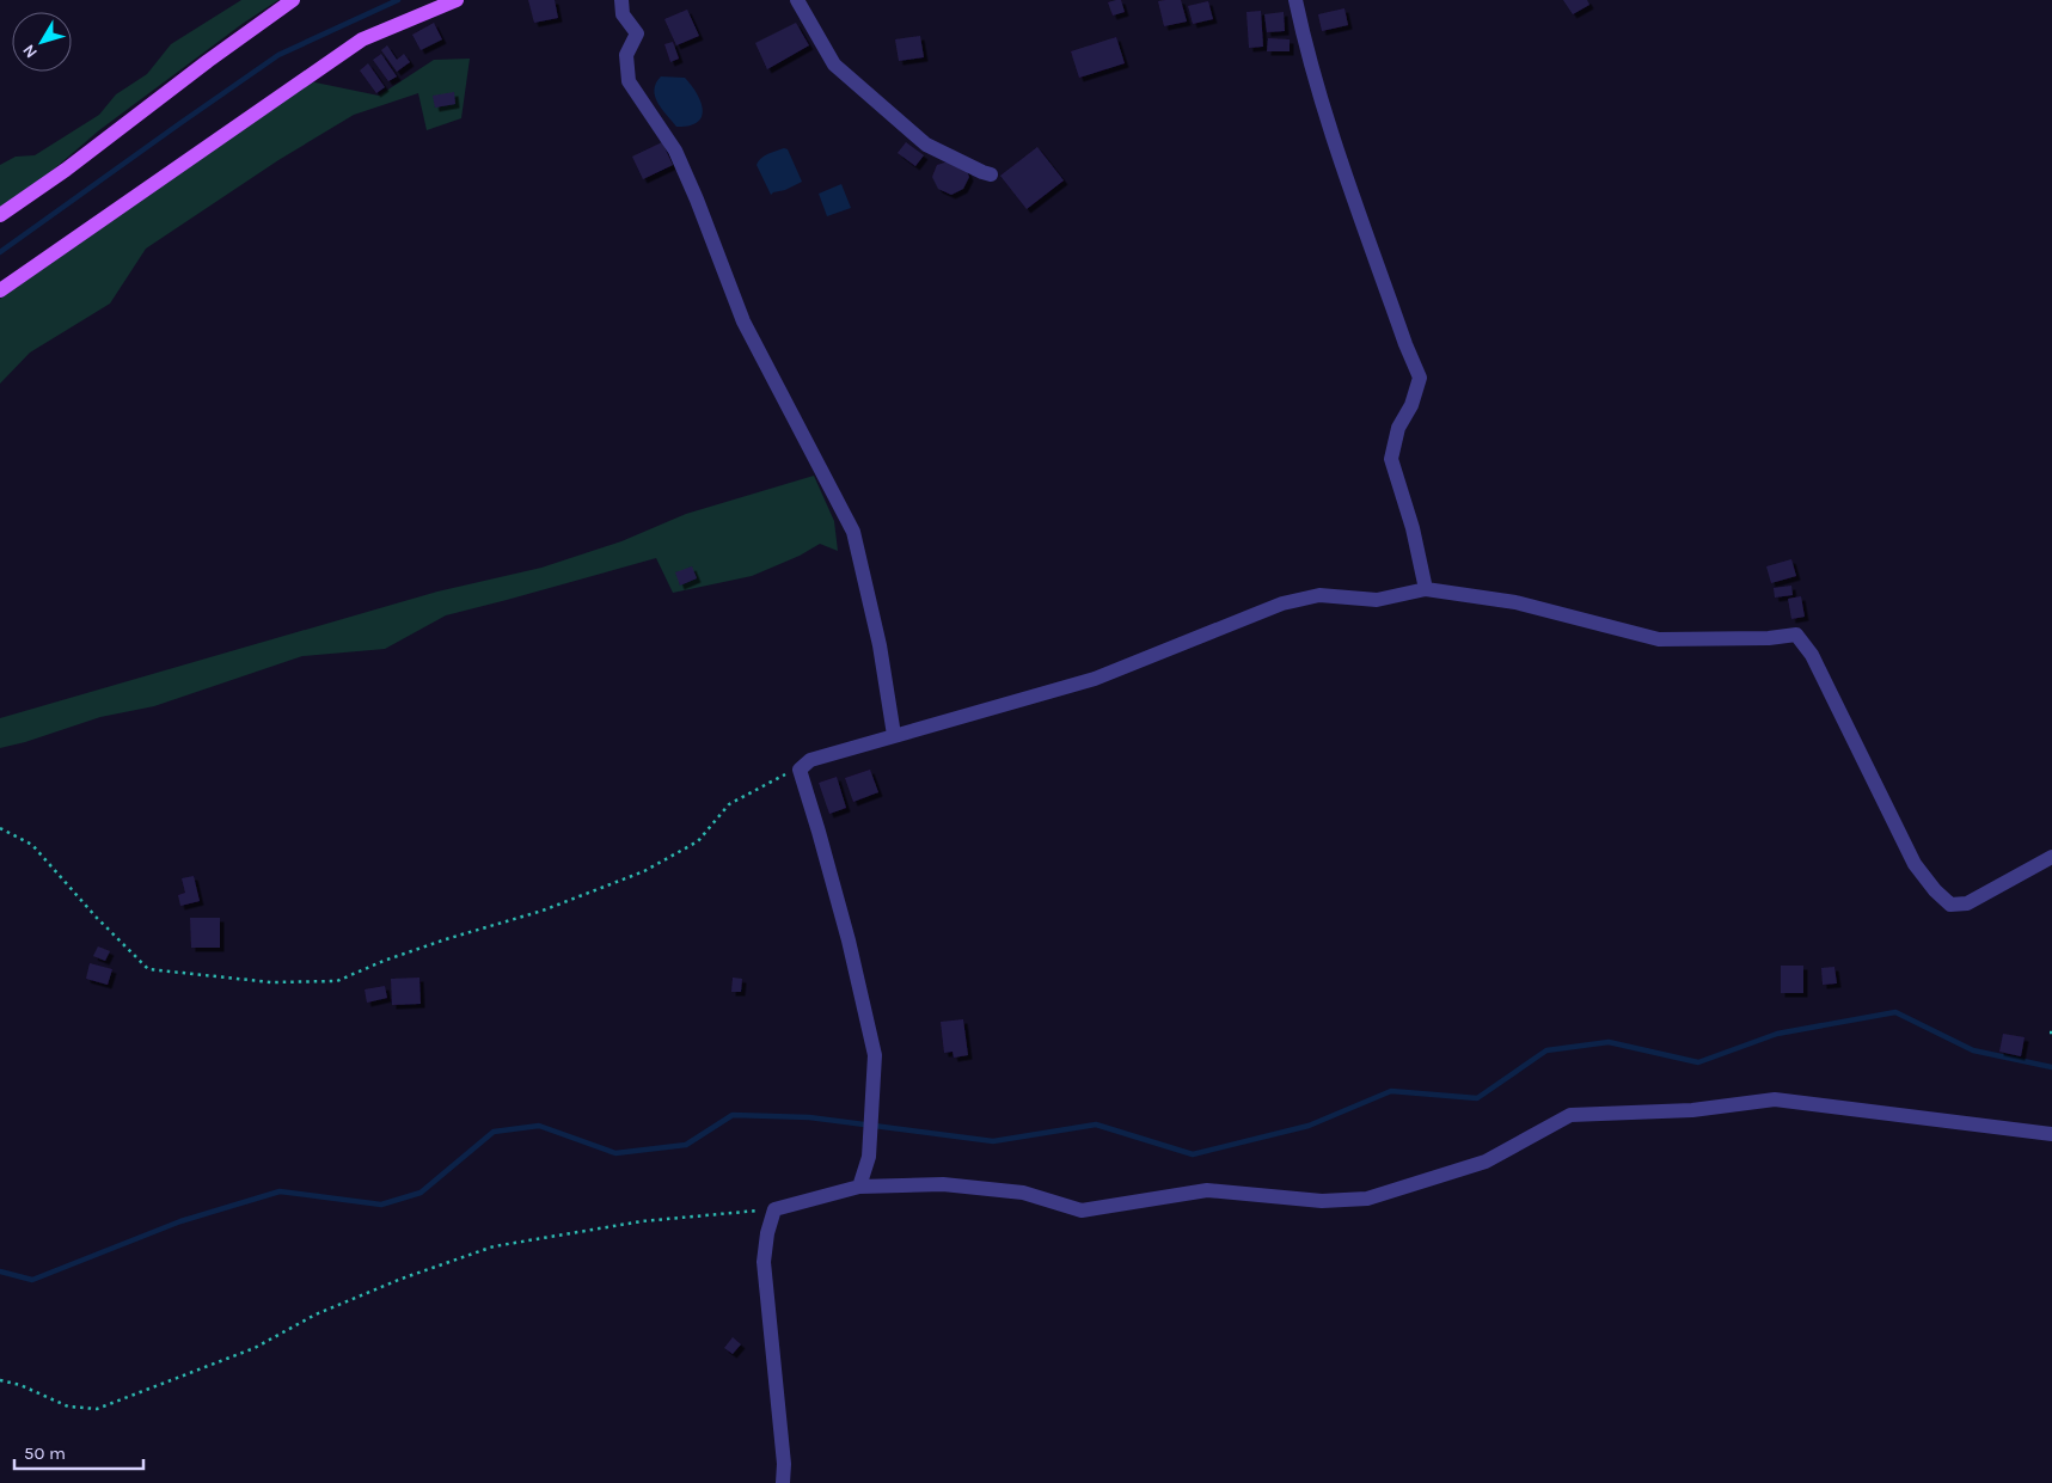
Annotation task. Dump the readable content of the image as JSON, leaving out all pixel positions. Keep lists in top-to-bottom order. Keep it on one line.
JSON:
{"scale_bar":"50 m","north":"bottom left"}
